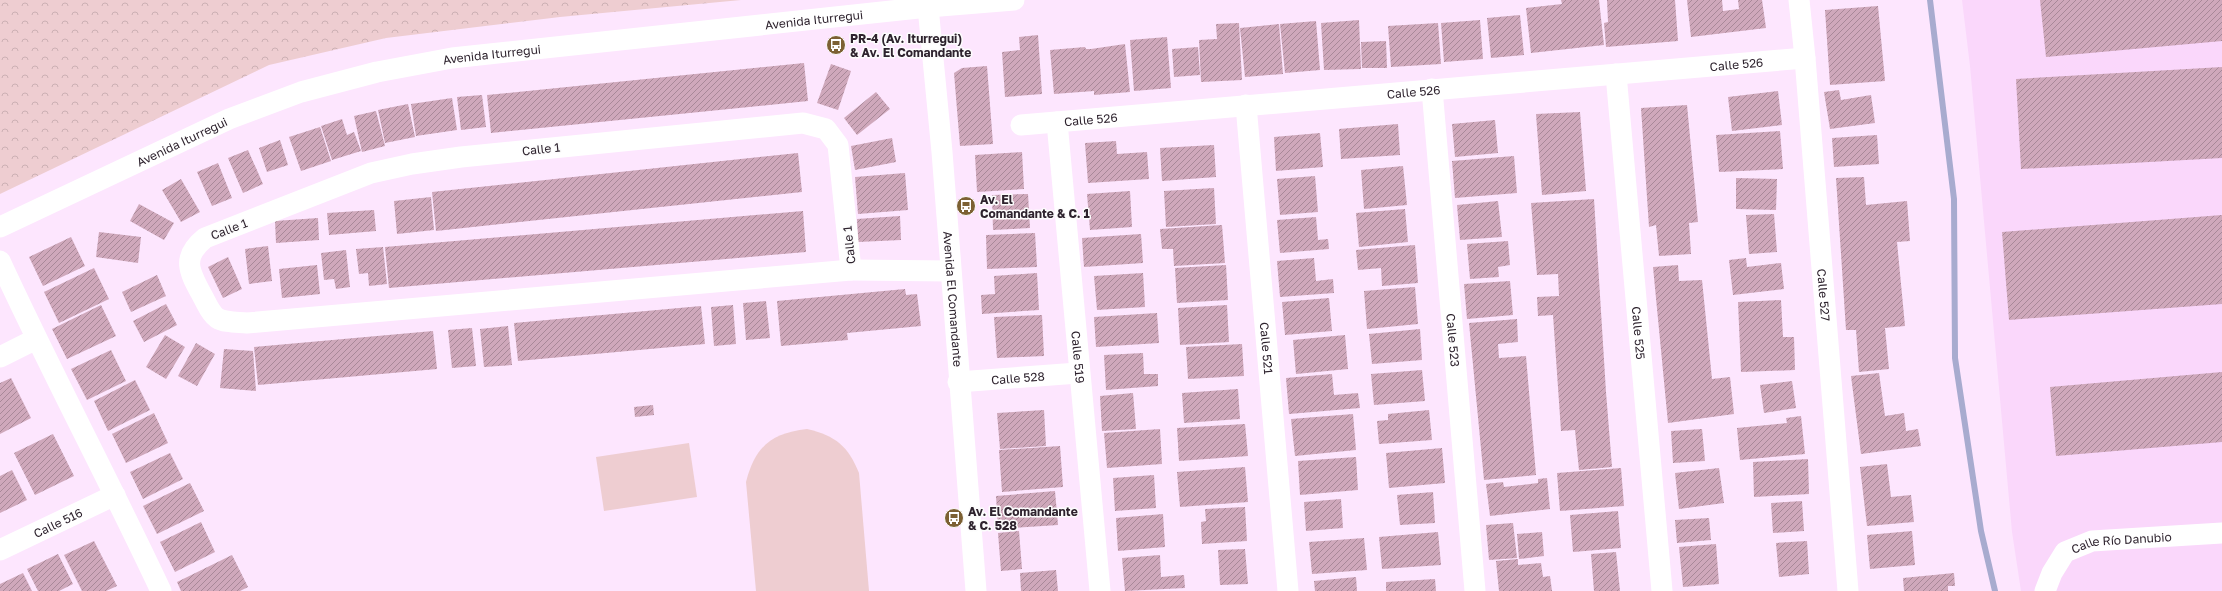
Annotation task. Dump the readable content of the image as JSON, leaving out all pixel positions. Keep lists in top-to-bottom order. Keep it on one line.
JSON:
{"streets":{"street":["Avenida Iturregui","Calle 526","Calle 1","Calle 527","Avenida El Comandante","Calle 525","Calle 523","Calle 521","Calle 519","Calle 528","Calle 516","Calle Río Danubio"]},"crossings":[["Avenida Iturregui","Avenida El Comandante"],["Calle 526","Calle 527"],["Calle 526","Calle 525"],["Calle 526","Calle 523"],["Calle 526","Calle 521"],["Calle 526","Calle 519"],["Calle 1","Avenida El Comandante"],["Avenida El Comandante","Calle 528"],["Calle 519","Calle 528"]],"places":{"bus stop":["PR-4 (Av. Iturregui) & Av. El Comandante","Av. El Comandante & C. 1","Av. El Comandante & C. 528"]}}
